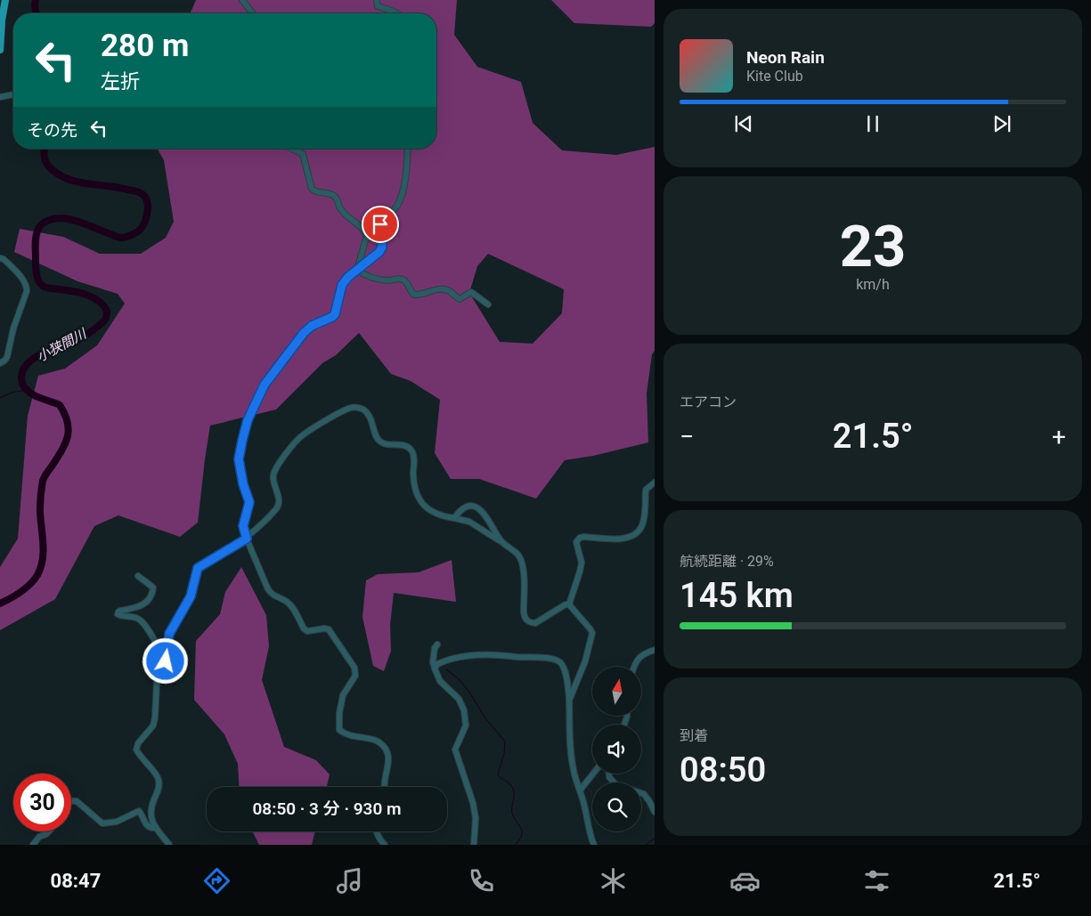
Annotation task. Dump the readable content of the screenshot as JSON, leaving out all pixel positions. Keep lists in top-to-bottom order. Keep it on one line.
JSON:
{"water":["小狭間川"],"north":"top","page":{"turn":["280 m","左折"],"song":["Neon Rain","Kite Club"],"then":"その先","tile":[["23","km/h"],"エアコン",["航続距離 · 29%","145 km"],["到着","08:50"]],"heat":["−","21.5°","+"],"limit":"30","trip":"08:50 · 3 分 · 930 m","tabs":["08:47","21.5°"]}}
